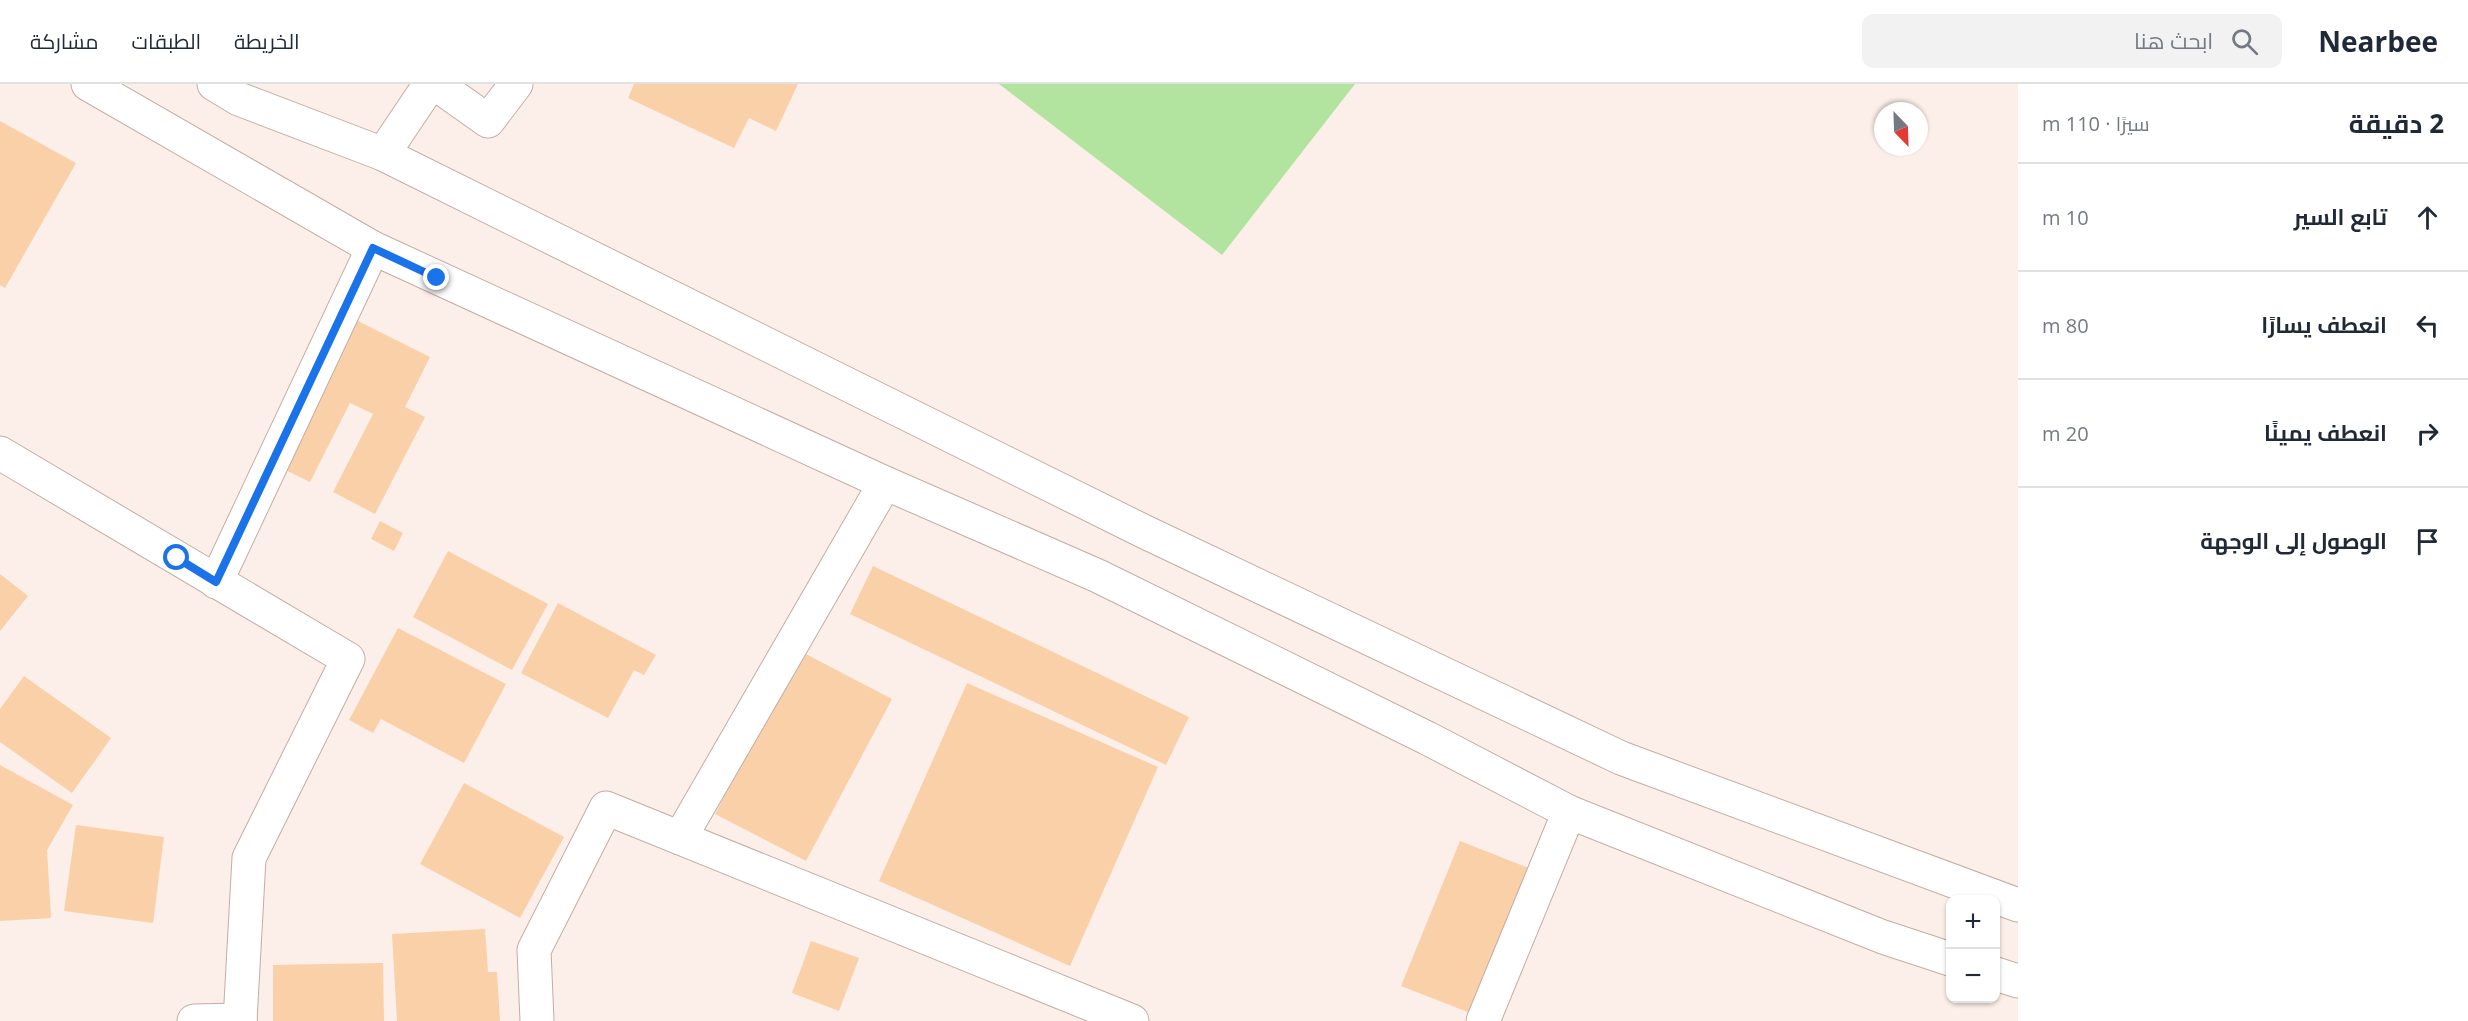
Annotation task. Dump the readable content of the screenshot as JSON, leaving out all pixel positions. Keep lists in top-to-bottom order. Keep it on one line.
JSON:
{"north":"bottom right","page":{"header":"Nearbee","search":"ابحث هنا","nav":["الخريطة","الطبقات","مشاركة"],"heading":["2 دقيقة","سيرًا · 110 m"],"list":[["تابع السير","10 m"],["انعطف يسارًا","80 m"],["انعطف يمينًا","20 m"],"الوصول إلى الوجهة"],"map_buttons":["+","−"]}}
